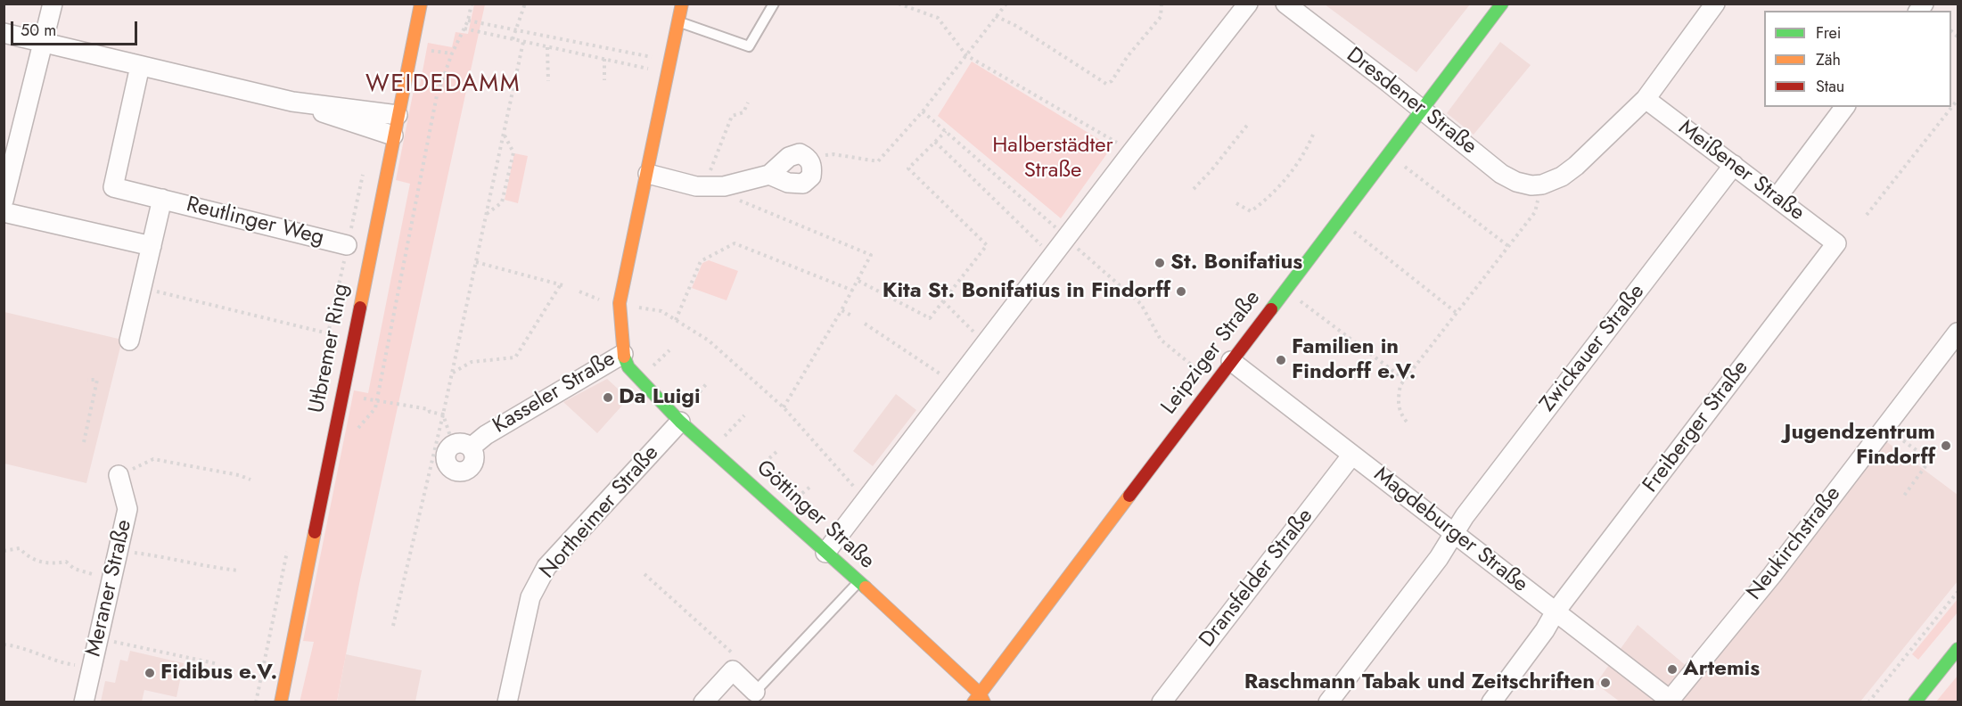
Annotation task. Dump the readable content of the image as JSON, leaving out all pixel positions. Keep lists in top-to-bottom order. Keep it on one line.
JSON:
{"streets":{"street":["Dresdener Straße","Meißener Straße","Reutlinger Weg","Utbremer Ring","Zwickauer Straße","Leipziger Straße","Kasseler Straße","Freiberger Straße","Northeimer Straße","Göttinger Straße","Magdeburger Straße","Neukirchstraße","Dransfelder Straße","Meraner Straße"]},"crossings":[["Dresdener Straße","Leipziger Straße"],["Meißener Straße","Zwickauer Straße"],["Meißener Straße","Freiberger Straße"],["Zwickauer Straße","Magdeburger Straße"],["Leipziger Straße","Göttinger Straße"],["Leipziger Straße","Magdeburger Straße"],["Kasseler Straße","Göttinger Straße"],["Freiberger Straße","Magdeburger Straße"],["Northeimer Straße","Göttinger Straße"],["Magdeburger Straße","Neukirchstraße"],["Magdeburger Straße","Dransfelder Straße"]],"districts":["WEIDEDAMM"],"parks":["Halberstädter Straße"],"places":["St. Bonifatius","Kita St. Bonifatius in Findorff","Familien in Findorff e.V.","Da Luigi","Jugendzentrum Findorff","Artemis","Fidibus e.V.","Raschmann Tabak und Zeitschriften"],"legend":["Frei","Zäh","Stau"],"scale_bar":"50 m"}
